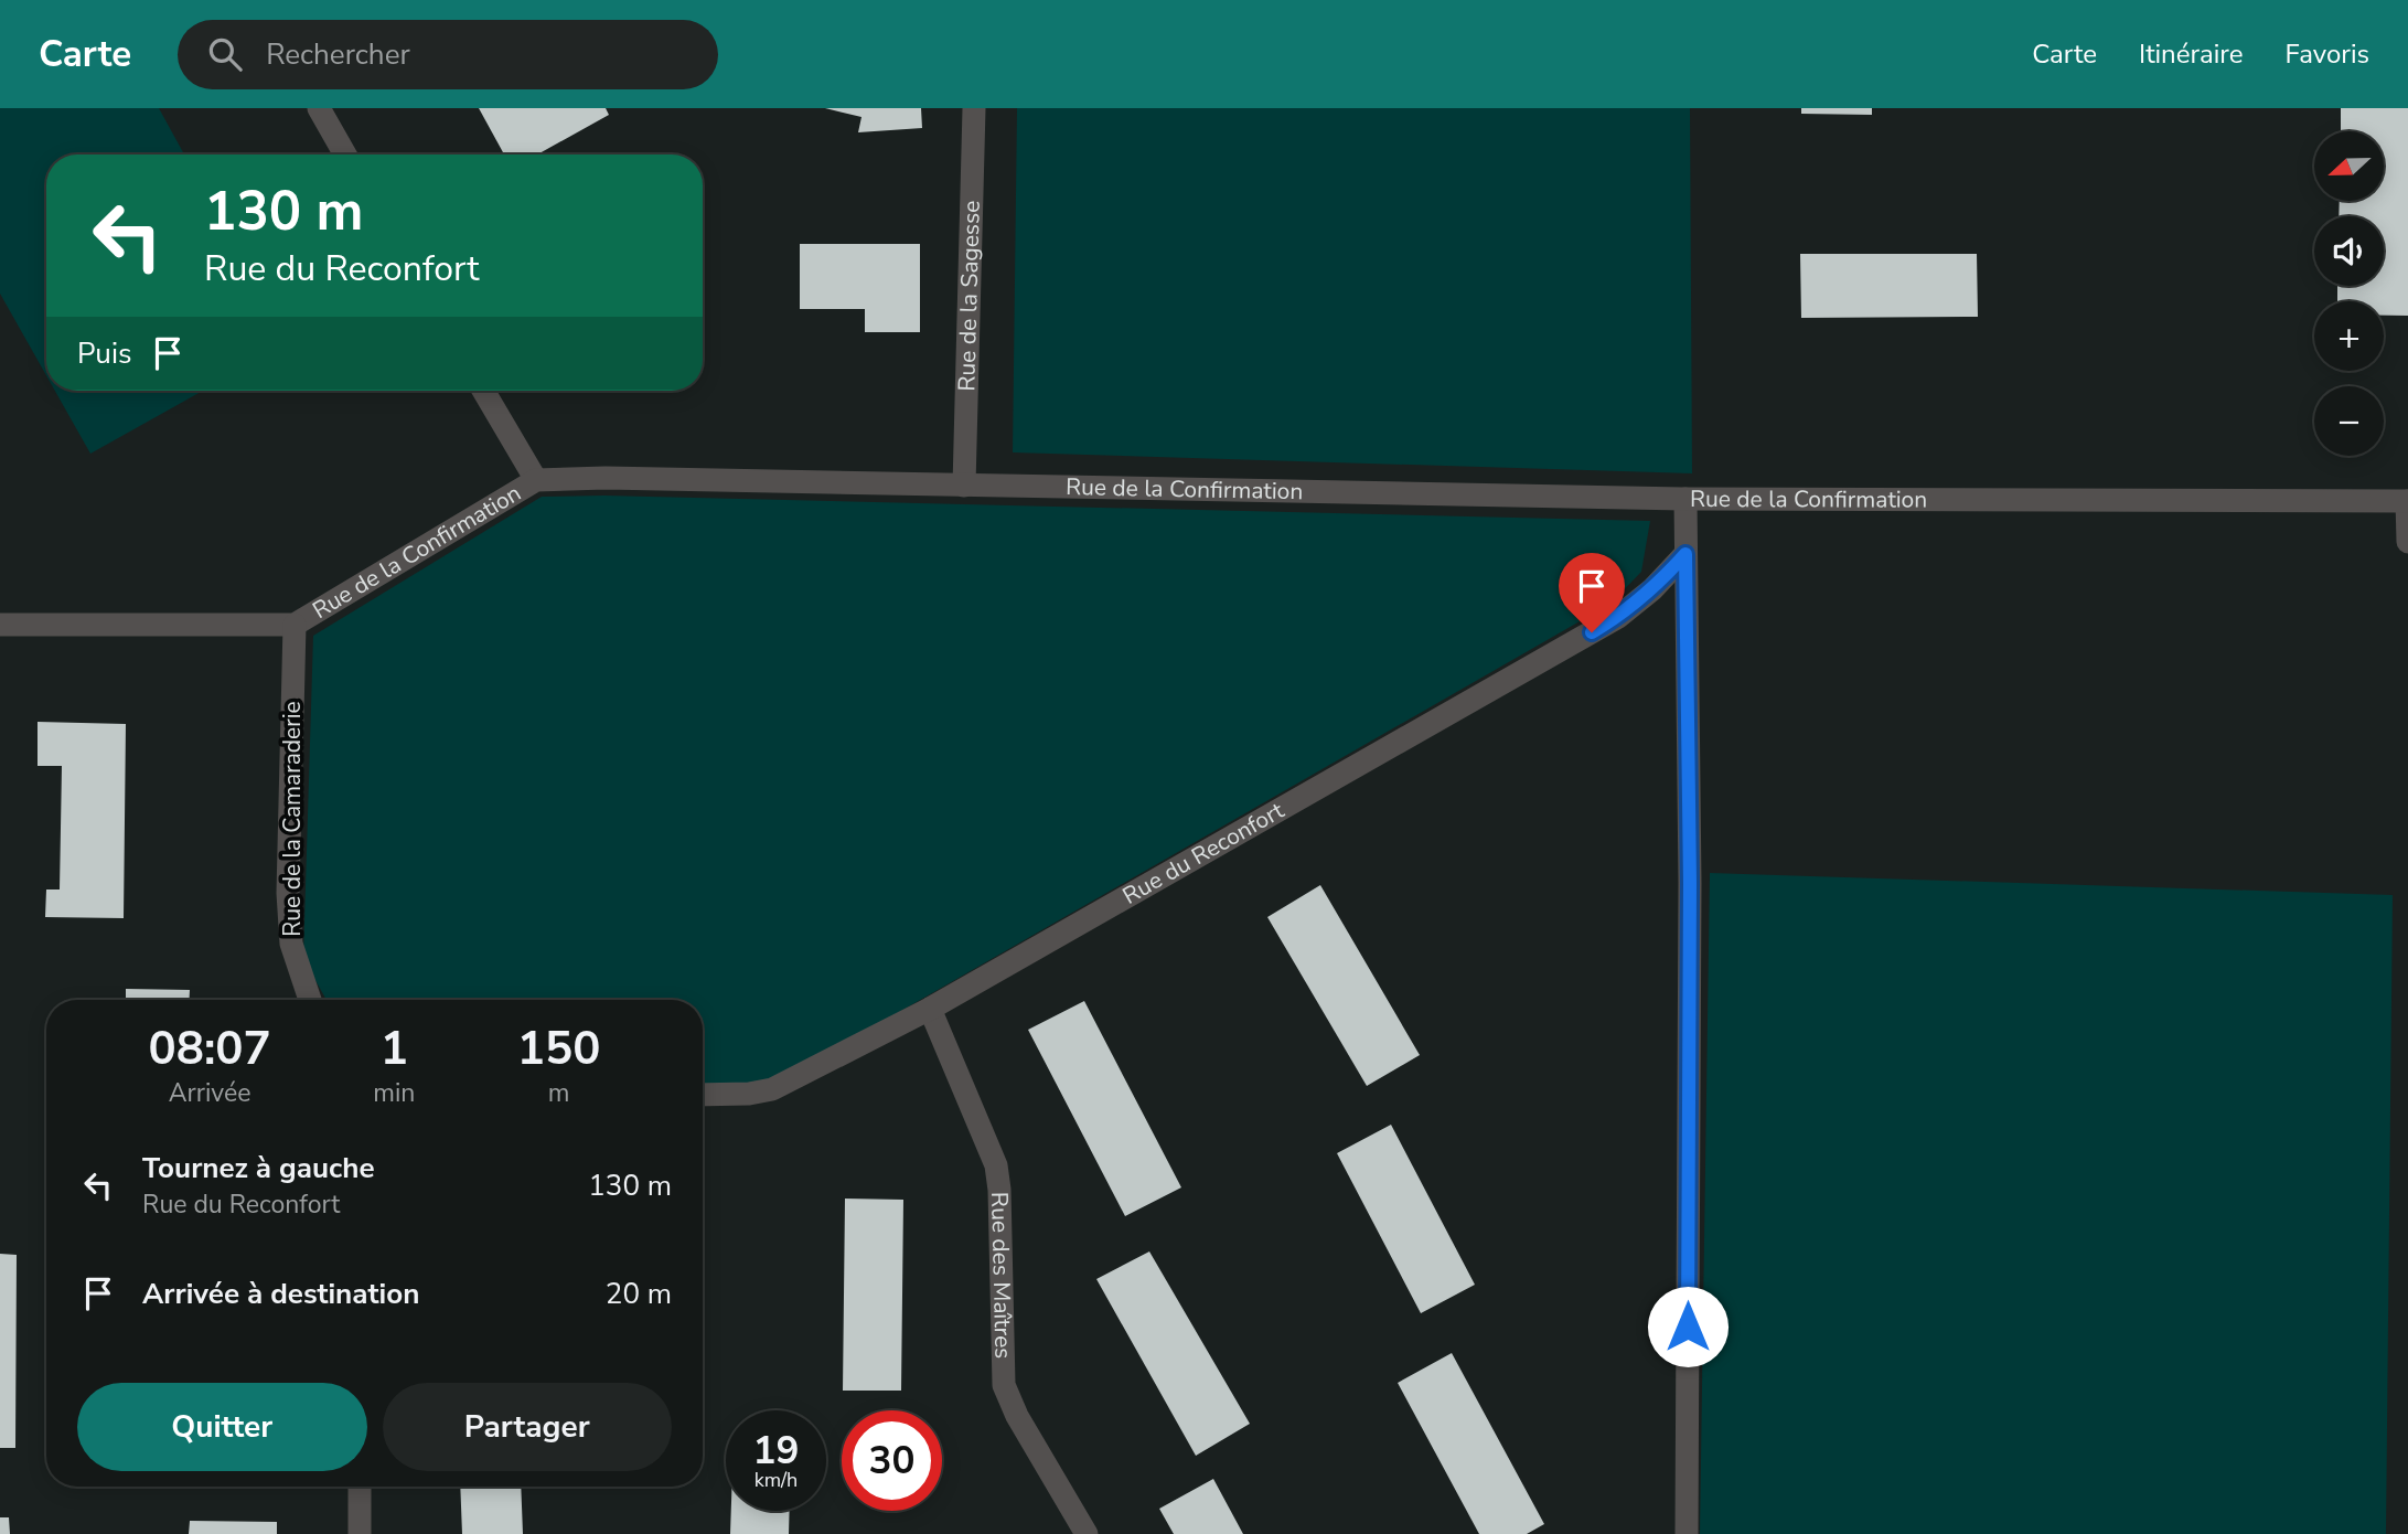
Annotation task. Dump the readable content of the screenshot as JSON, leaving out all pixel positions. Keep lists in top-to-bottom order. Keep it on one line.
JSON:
{"streets":{"street":["Rue de la Sagesse","Rue de la Confirmation","Rue de la Camaraderie","Rue du Reconfort","Rue des Maîtres"]},"crossings":[["Rue de la Sagesse","Rue de la Confirmation"],["Rue de la Confirmation","Rue de la Camaraderie"],["Rue du Reconfort","Rue des Maîtres"]],"north":"left","page":{"header":"Carte","search":"Rechercher","nav":["Carte","Itinéraire","Favoris"],"map_buttons":["+","−"],"turn":["130 m","Rue du Reconfort"],"then":"Puis","eta":["08:07","Arrivée","1","min","150","m"],"list":[{"name":"Tournez à gauche","note":"Rue du Reconfort","value":"130 m"},{"name":"Arrivée à destination","value":"20 m"}],"buttons":["Quitter","Partager"],"speed":"19 km/h","limit":"30"}}
